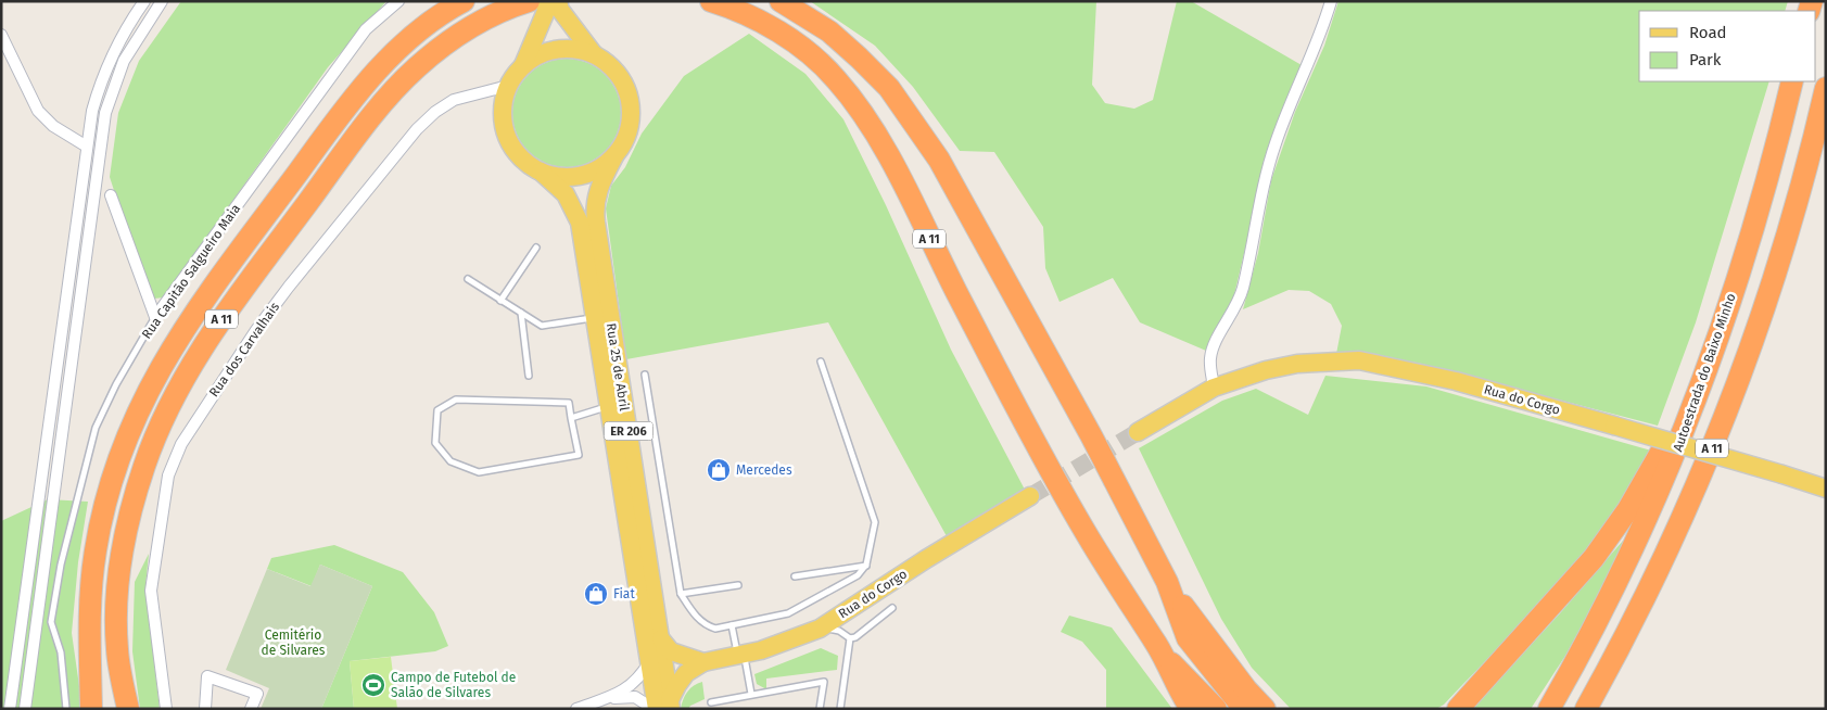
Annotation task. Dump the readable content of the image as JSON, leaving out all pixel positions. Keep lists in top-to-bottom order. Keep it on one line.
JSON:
{"streets":{"highway":["A 11","Autoestrada do Baixo Minho"],"main road":["Rua 25 de Abril","Rua do Corgo","ER 206"],"street":["Rua Capitão Salgueiro Maia","Rua dos Carvalhais"]},"crossings":[["Rua dos Carvalhais","Rua 25 de Abril"],["Rua dos Carvalhais","ER 206"],["Rua 25 de Abril","Rua do Corgo"],["Rua 25 de Abril","ER 206"]],"parks":["Cemitério de Silvares"],"places":{"shop":["Mercedes","Fiat"],"sports":["Campo de Futebol de Salão de Silvares"]},"legend":["Road","Park"]}
